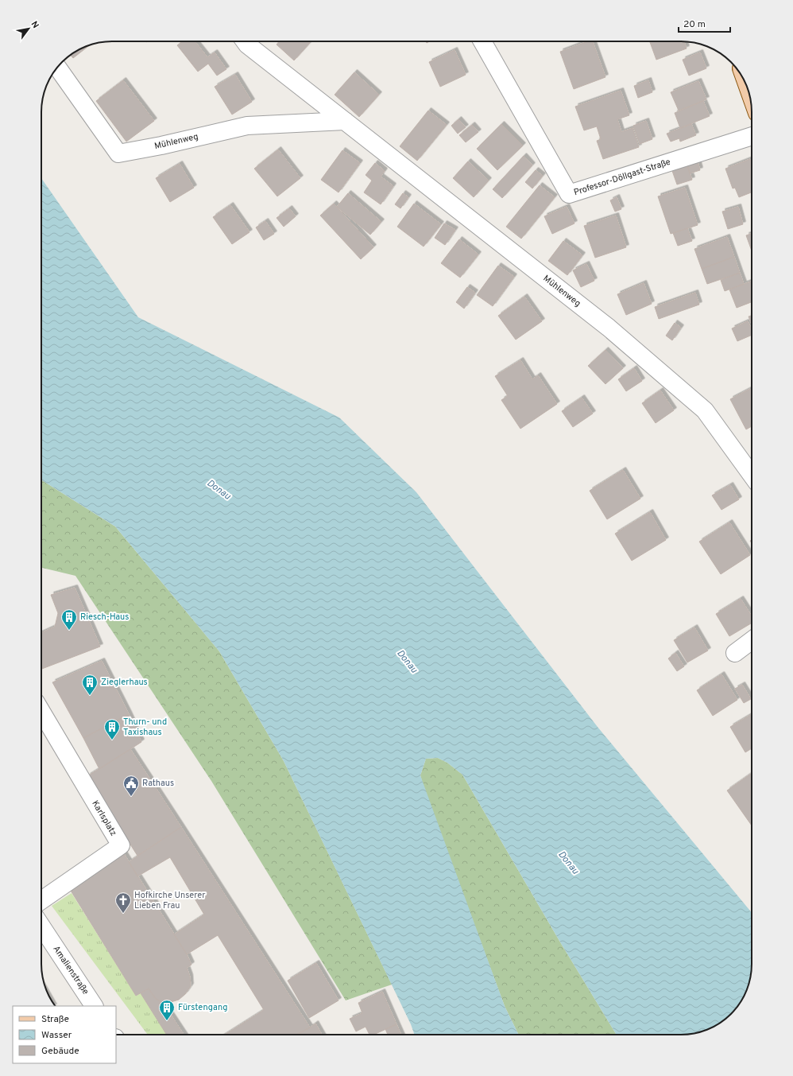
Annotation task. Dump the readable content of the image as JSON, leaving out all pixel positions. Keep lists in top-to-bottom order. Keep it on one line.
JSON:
{"streets":{"street":["Mühlenweg","Professor-Döllgast-Straße","Karlsplatz","Amalienstraße"]},"water":["Donau"],"places":{"building":["Riesch-Haus","Zieglerhaus","Thurn- und Taxishaus","Fürstengang"],"public building":["Rathaus"],"church":["Hofkirche Unserer Lieben Frau"]},"legend":["Straße","Wasser","Gebäude"],"scale_bar":"20 m","north":"top right"}
